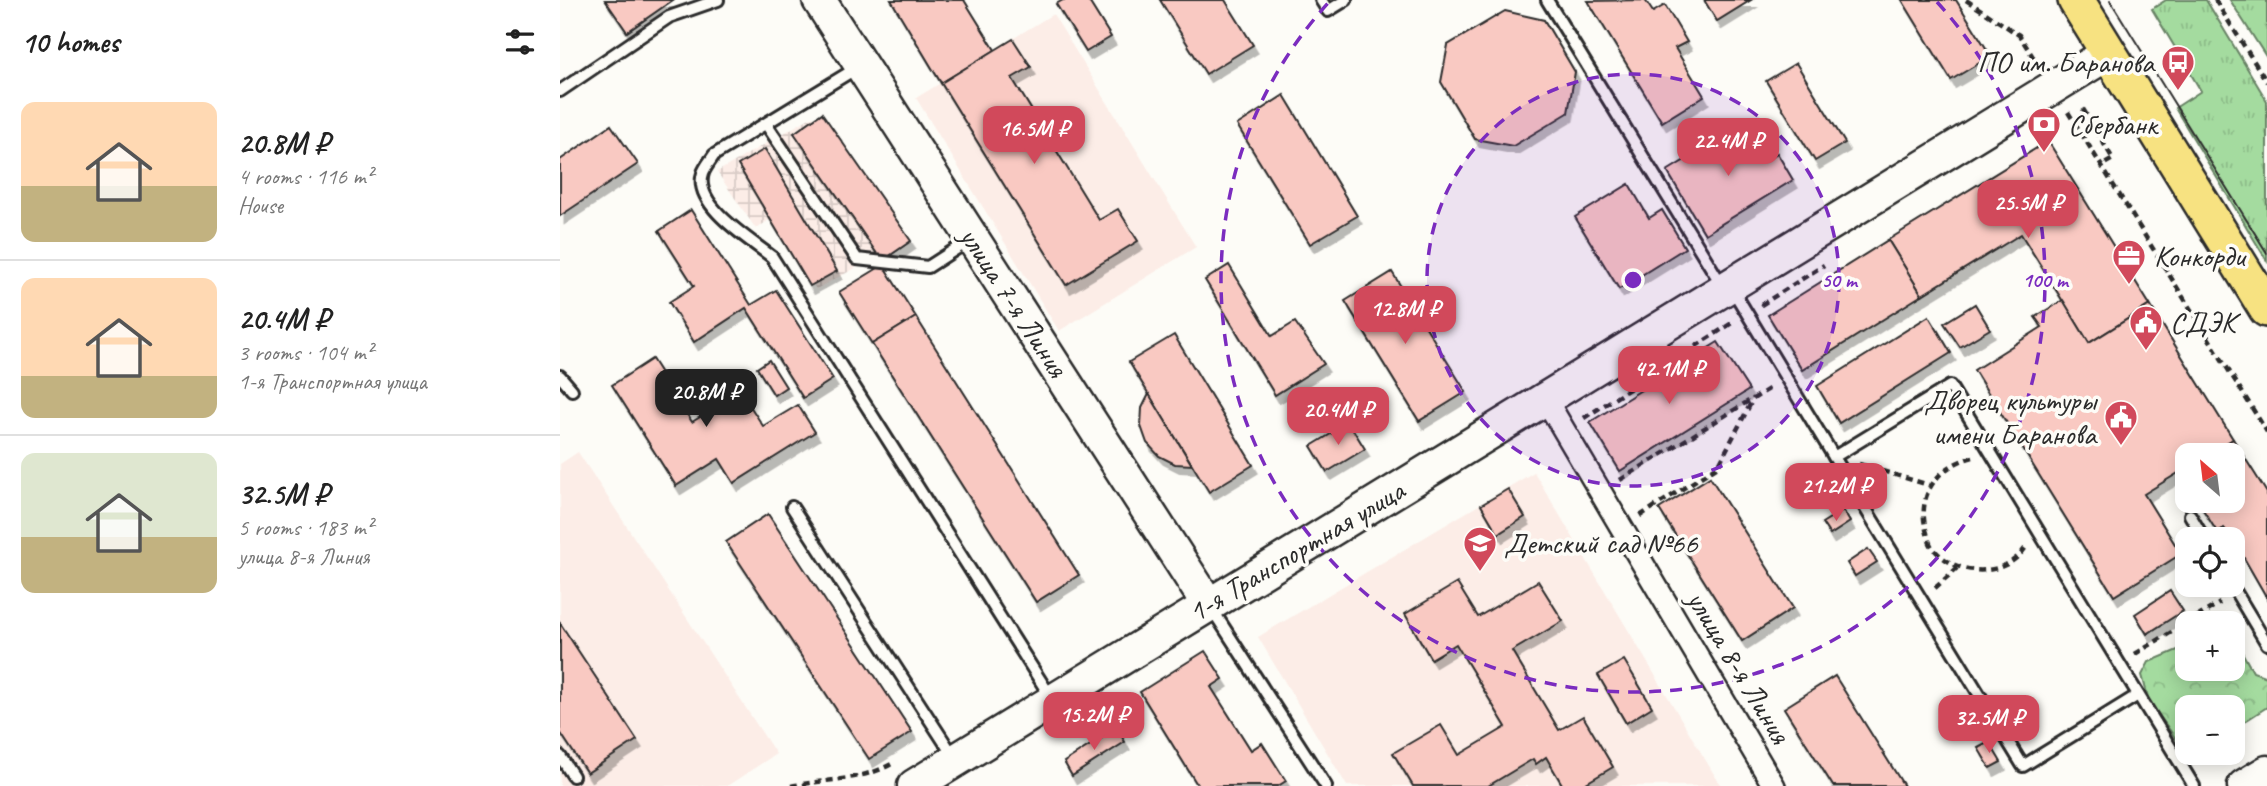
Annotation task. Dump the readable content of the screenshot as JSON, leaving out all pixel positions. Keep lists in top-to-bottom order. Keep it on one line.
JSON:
{"streets":{"street":["улица 7-я Линия","1-я Транспортная улица","улица 8-я Линия"]},"crossings":[["улица 7-я Линия","1-я Транспортная улица"],["1-я Транспортная улица","улица 8-я Линия"]],"places":{"bus stop":["ПО им. Баранова"],"bank":["Сбербанк"],"office":["Конкорди"],"public building":["СДЭК","Дворец культуры имени Баранова"],"school or university":["Детский сад №66"]},"north":"top left","page":{"heading":"10 homes","list":[{"name":"20.8M ₽","note":"4 rooms · 116 m² · House"},{"name":"20.4M ₽","note":"3 rooms · 104 m² · 1-я Транспортная улица"},{"name":"32.5M ₽","note":"5 rooms · 183 m² · улица 8-я Линия"}],"price":["16.5M ₽","22.4M ₽","25.5M ₽","12.8M ₽","42.1M ₽","20.8M ₽","20.4M ₽","21.2M ₽","15.2M ₽","32.5M ₽"],"map_buttons":["+","−"]},"rings":["50 m","100 m"]}
